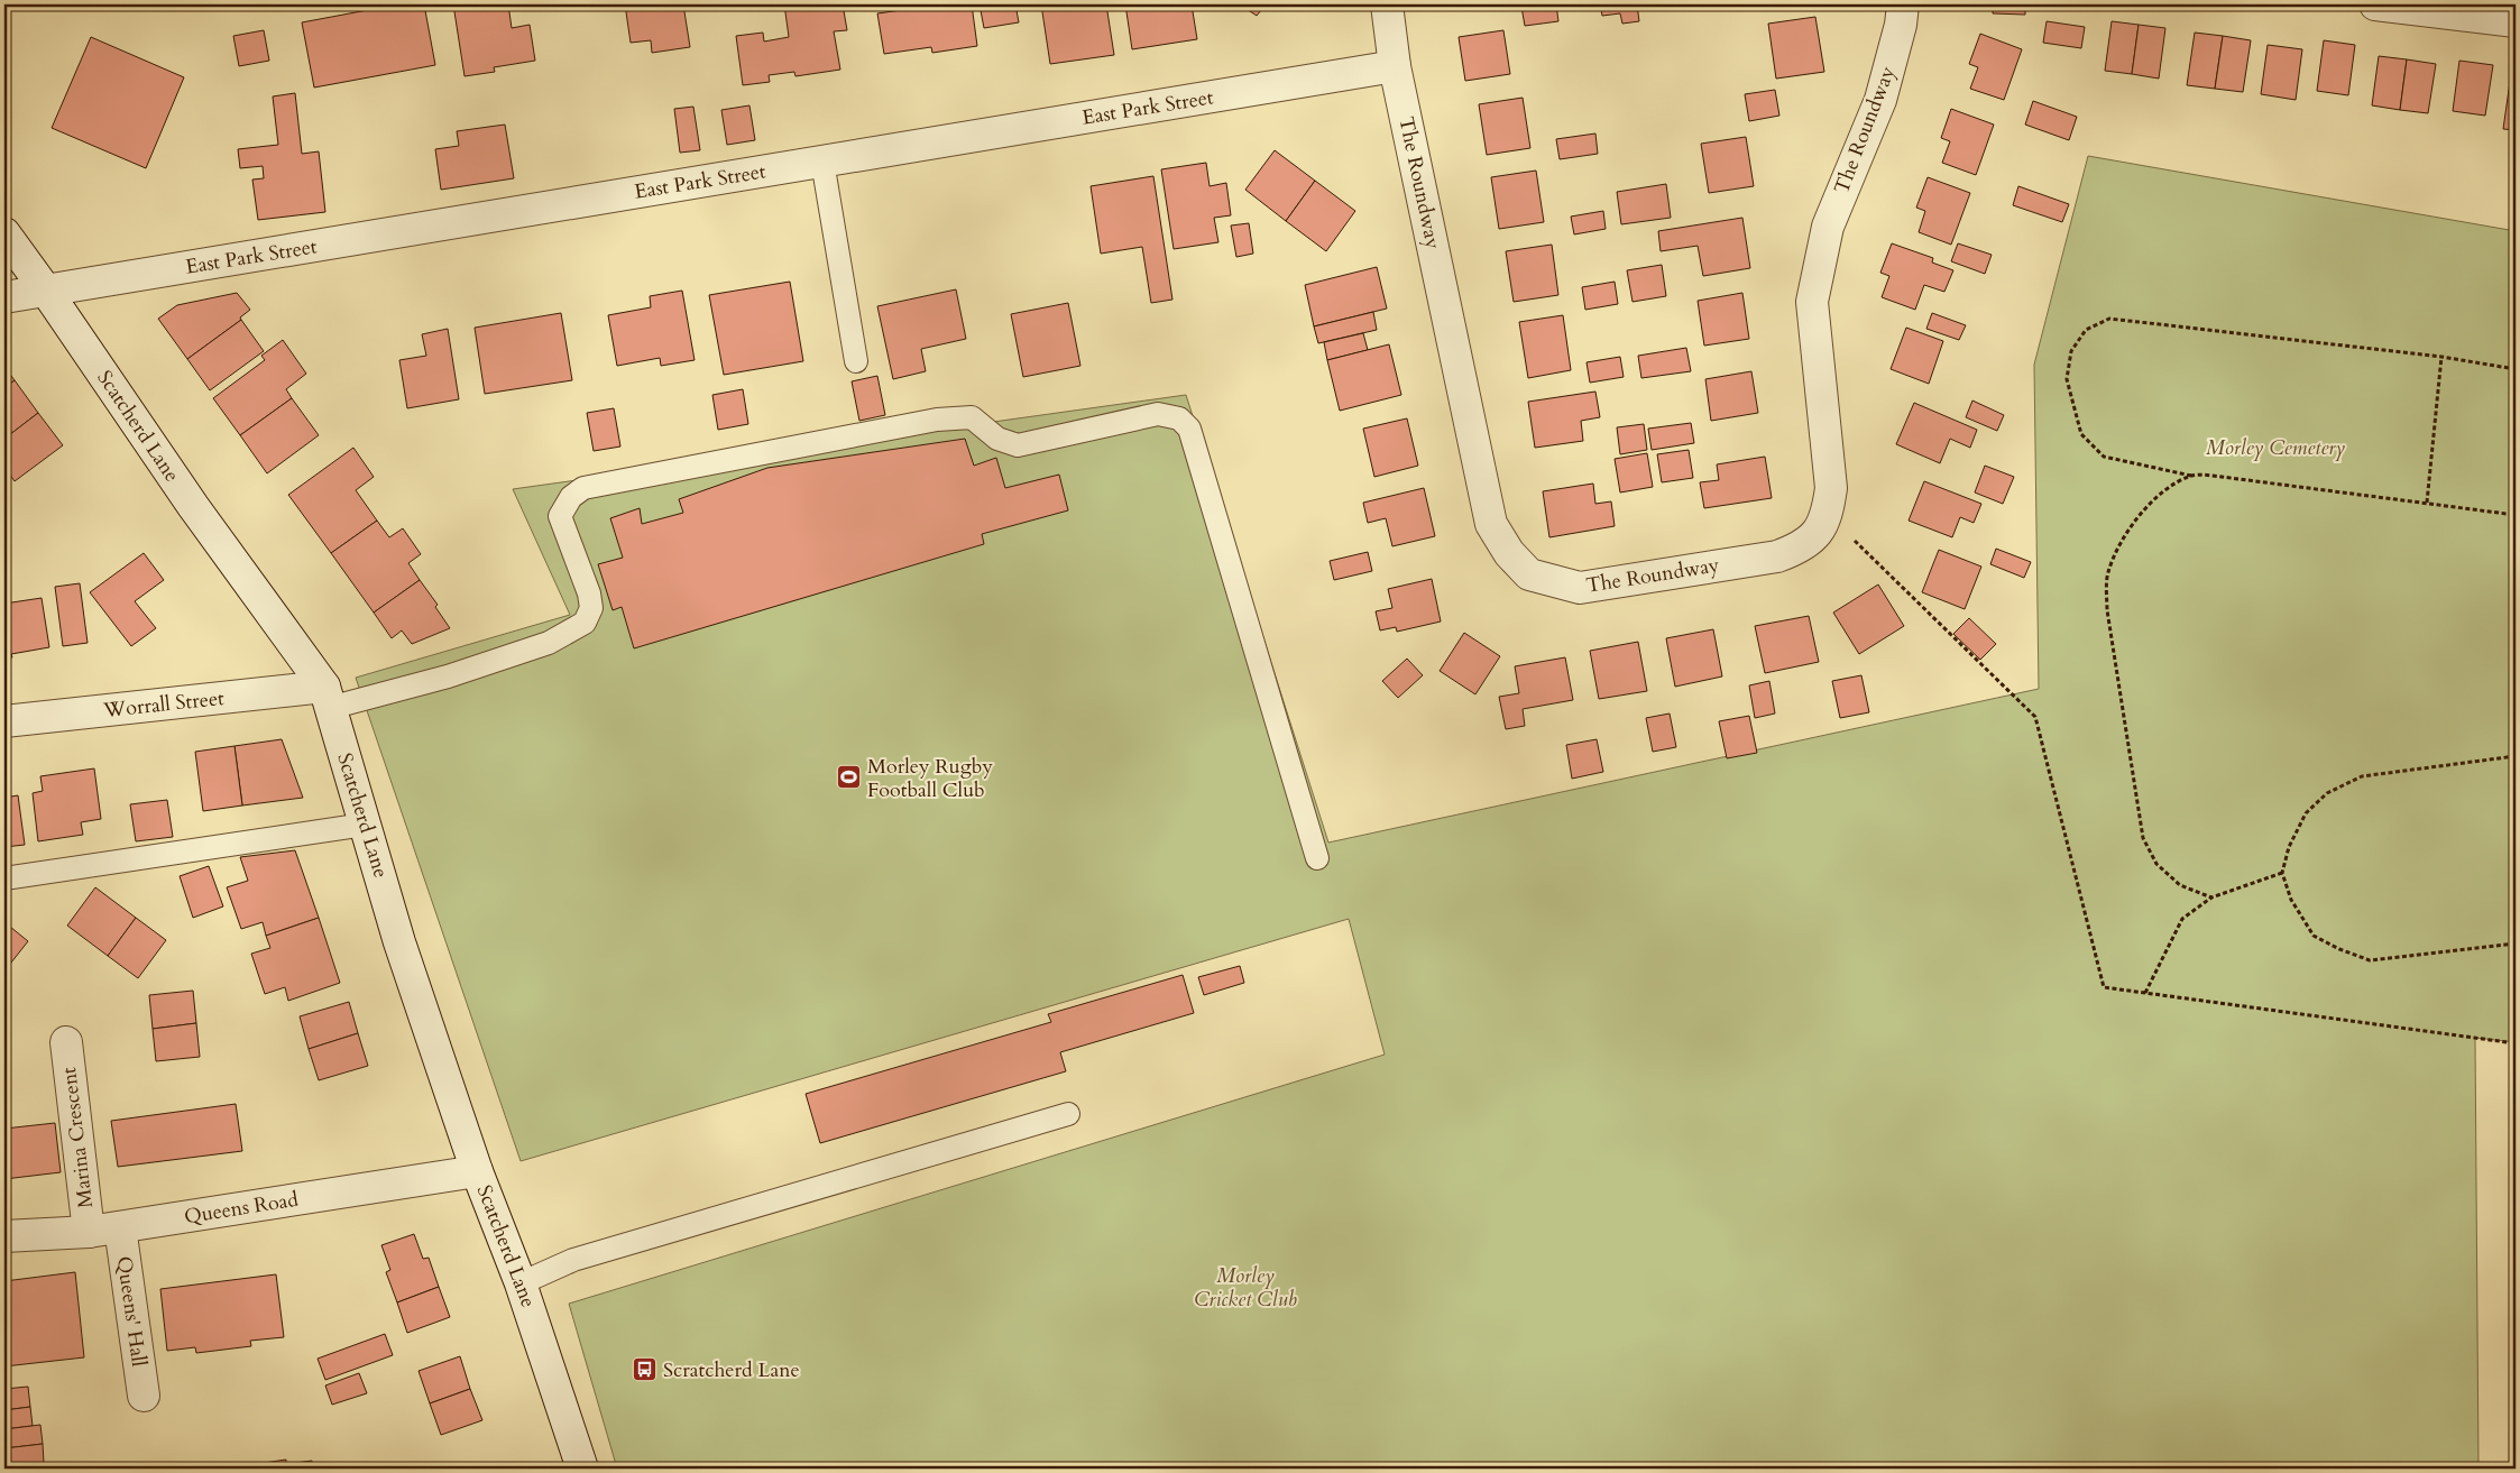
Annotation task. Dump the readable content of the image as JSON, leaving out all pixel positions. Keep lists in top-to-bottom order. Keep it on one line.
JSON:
{"streets":{"street":["East Park Street","The Roundway","Scatcherd Lane","Worrall Street","Marina Crescent","Queens Road","Queens' Hall"]},"crossings":[["East Park Street","The Roundway"],["East Park Street","Scatcherd Lane"],["Scatcherd Lane","Worrall Street"],["Scatcherd Lane","Queens Road"],["Marina Crescent","Queens Road"],["Queens Road","Queens' Hall"]],"parks":["Morley Cemetery","Morley Cricket Club"],"places":{"sports":["Morley Rugby Football Club"],"bus stop":["Scratcherd Lane"]}}
